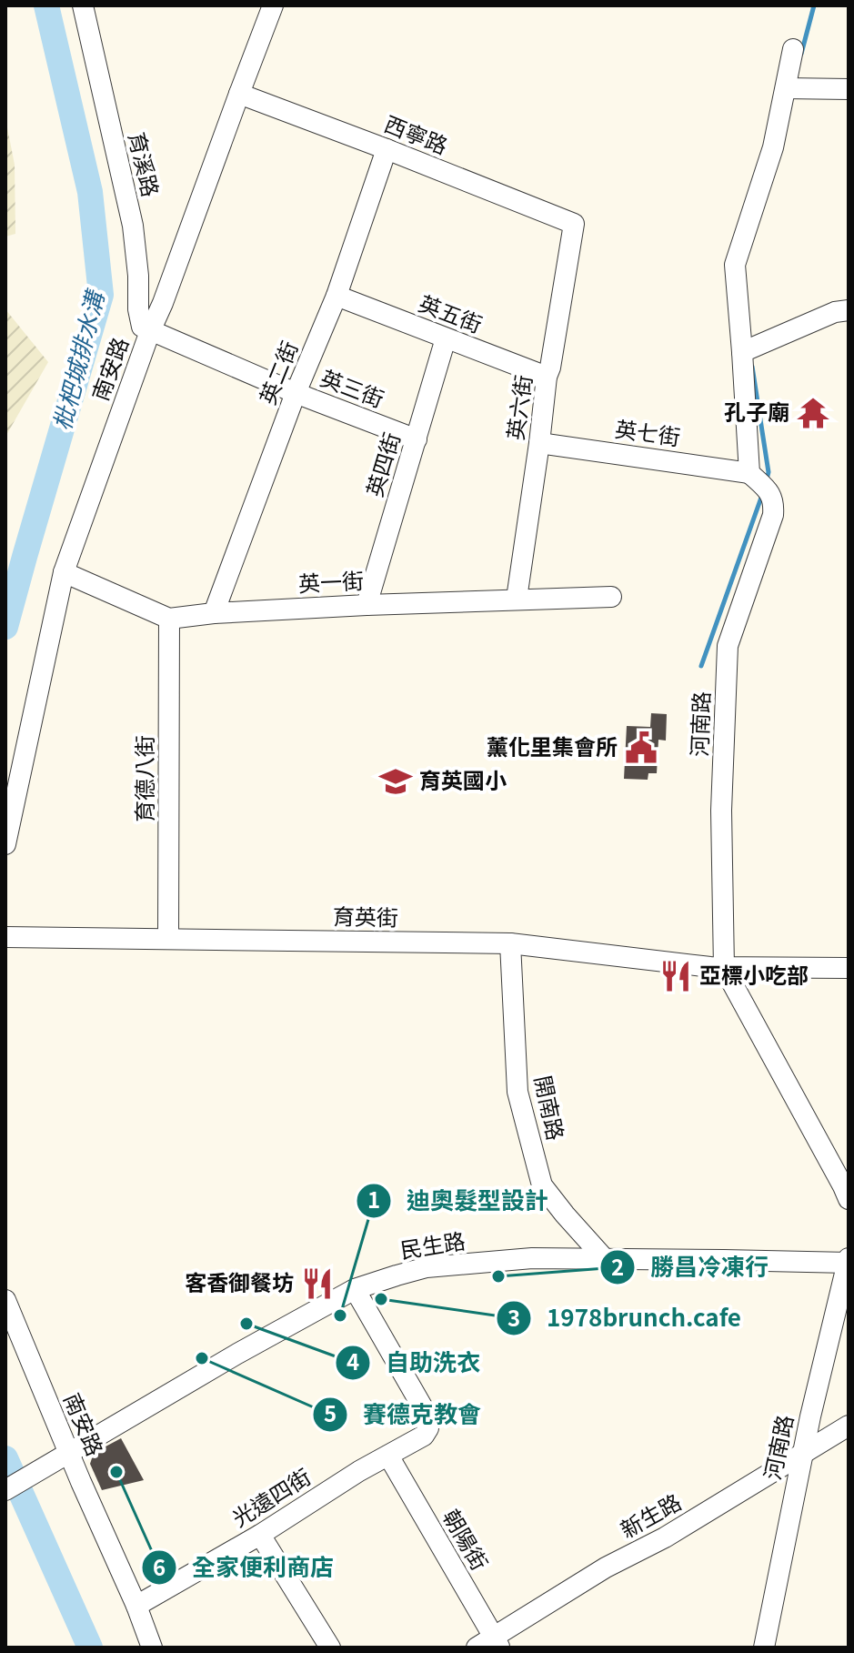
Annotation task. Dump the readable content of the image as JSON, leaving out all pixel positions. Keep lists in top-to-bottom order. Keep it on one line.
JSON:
{"streets":{"street":["西寧路","育溪路","英五街","南安路","英二街","英三街","英六街","英七街","英四街","英一街","河南路","育德八街","育英街","開南路","民生路","光遠四街","新生路","朝陽街"]},"crossings":[["西寧路","南安路"],["西寧路","英二街"],["西寧路","英六街"],["育溪路","南安路"],["育溪路","英三街"],["英五街","英二街"],["英五街","英六街"],["英五街","英四街"],["南安路","英三街"],["南安路","民生路"],["南安路","光遠四街"],["英二街","英三街"],["英二街","英一街"],["英三街","英四街"],["英六街","英七街"],["英六街","英一街"],["英七街","河南路"],["英四街","英一街"],["英一街","育德八街"],["河南路","育英街"],["河南路","民生路"],["河南路","新生路"],["育德八街","育英街"],["育英街","開南路"],["開南路","民生路"],["民生路","光遠四街"],["光遠四街","朝陽街"],["新生路","朝陽街"]],"water":["枇杷城排水溝"],"places":{"temple":["孔子廟"],"public building":["薰化里集會所"],"school or university":["育英國小"],"restaurant":["亞標小吃部","客香御餐坊"],"other":["勝昌冷凍行","1978brunch.cafe","迪奧髮型設計","自助洗衣","賽德克教會","全家便利商店"]}}
